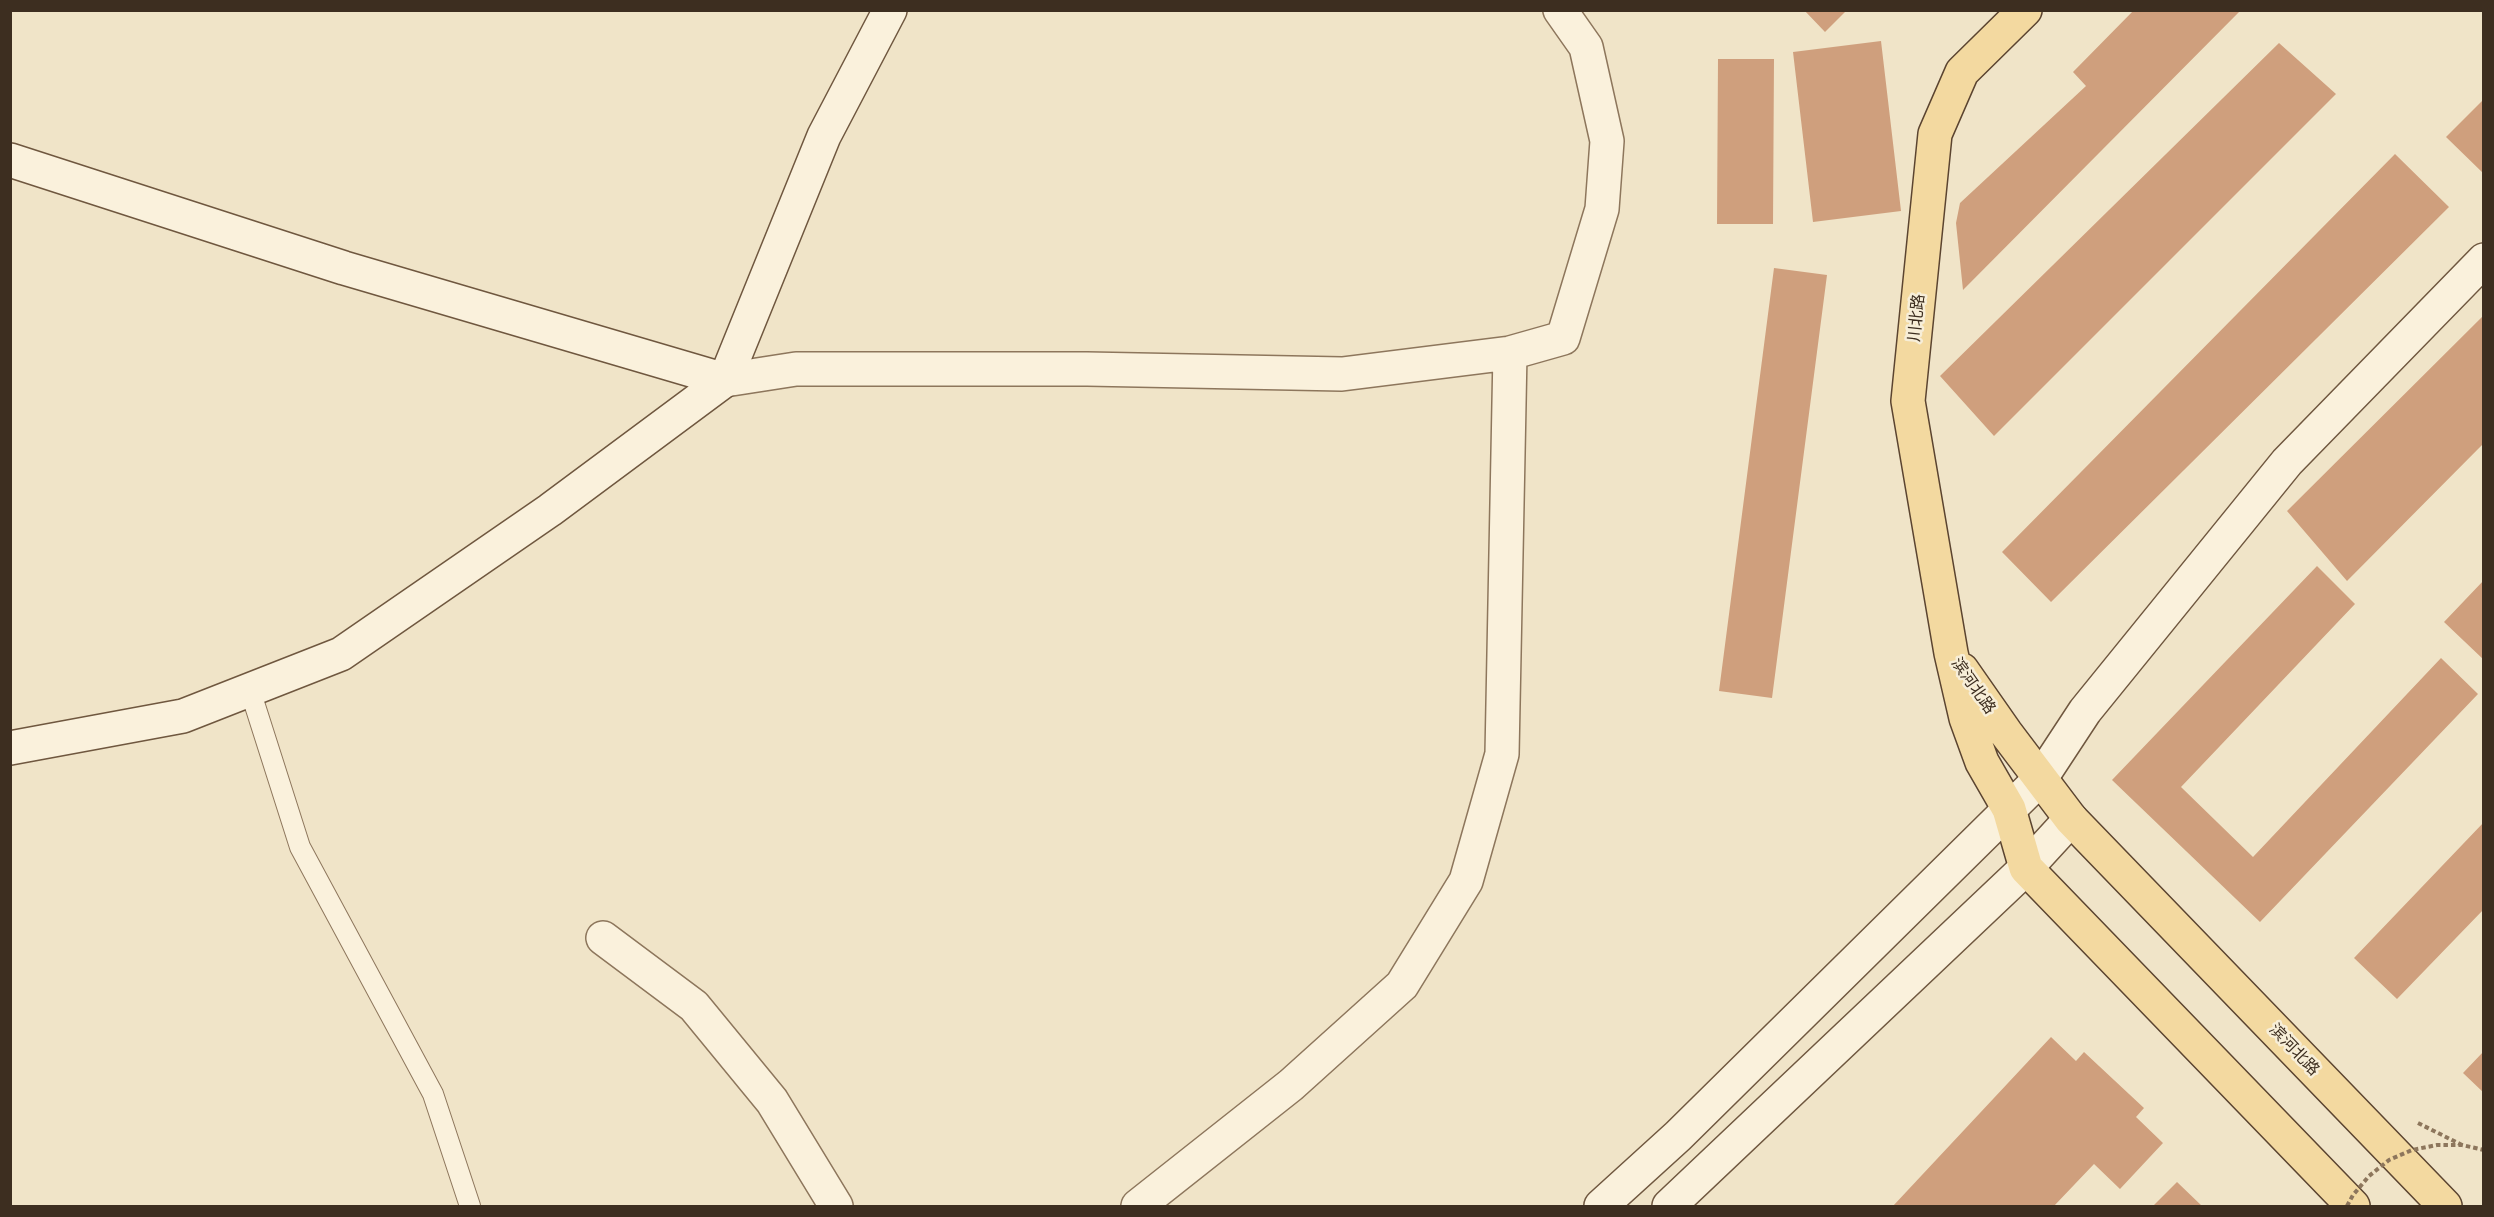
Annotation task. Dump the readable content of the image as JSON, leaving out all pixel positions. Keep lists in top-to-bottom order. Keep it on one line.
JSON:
{"streets":{"main road":["川北路","滨河北路"]},"crossings":[["川北路","滨河北路"]]}
